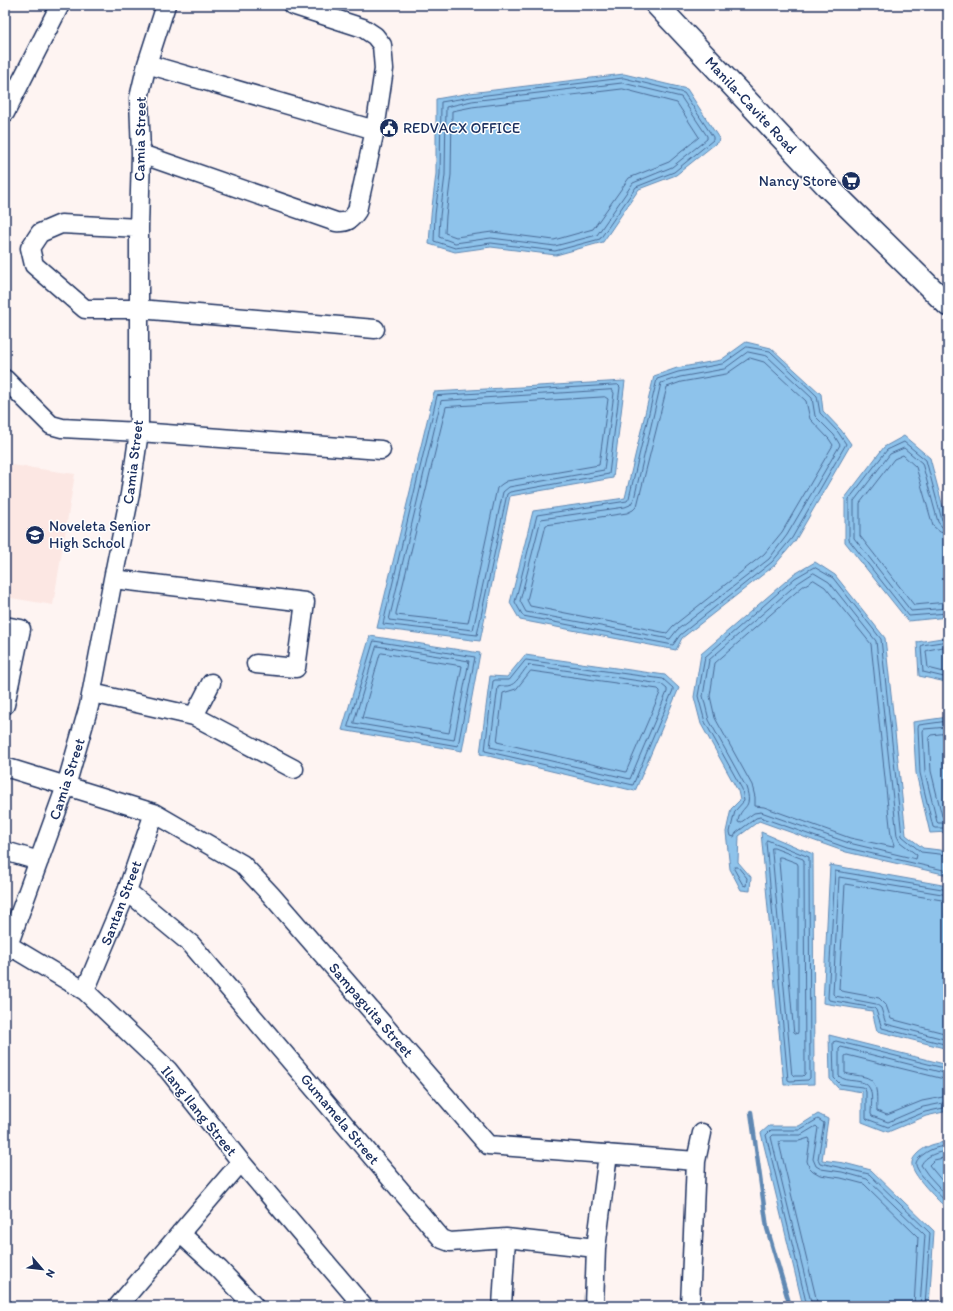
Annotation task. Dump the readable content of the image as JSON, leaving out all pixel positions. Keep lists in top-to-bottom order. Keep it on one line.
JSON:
{"streets":{"main road":["Manila-Cavite Road"],"street":["Camia Street","Santan Street","Sampaguita Street","Ilang Ilang Street","Gumamela Street"]},"crossings":[["Camia Street","Sampaguita Street"],["Camia Street","Ilang Ilang Street"],["Santan Street","Sampaguita Street"],["Santan Street","Ilang Ilang Street"],["Santan Street","Gumamela Street"]],"places":{"public building":["REDVACX OFFICE"],"supermarket":["Nancy Store"],"school or university":["Noveleta Senior High School"]},"north":"bottom right"}
